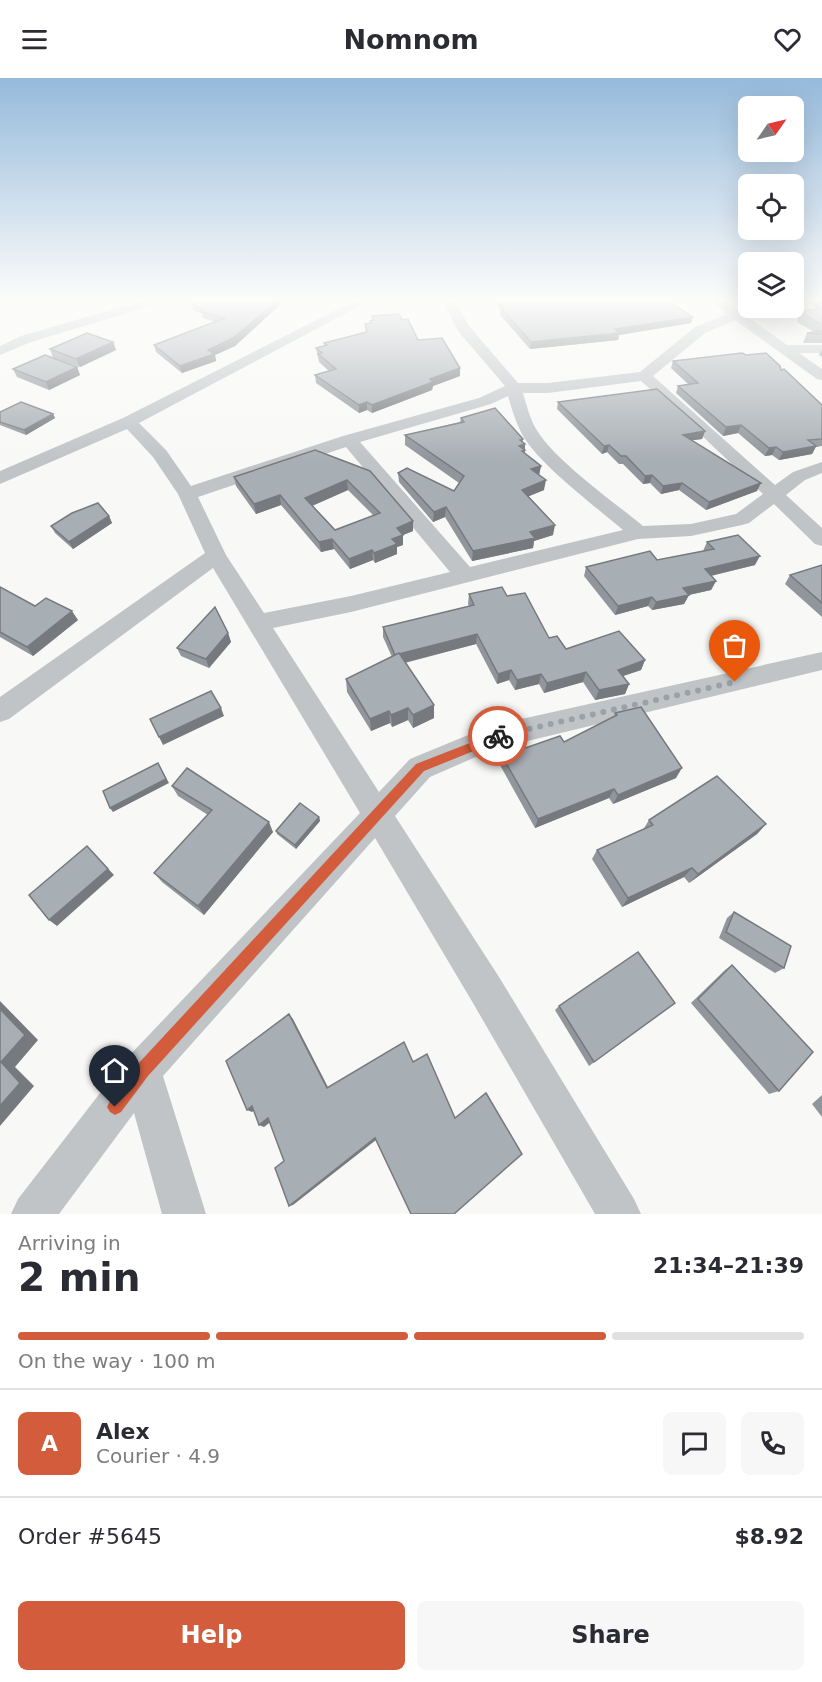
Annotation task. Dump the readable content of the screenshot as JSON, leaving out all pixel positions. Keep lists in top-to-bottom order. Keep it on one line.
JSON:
{"north":"top right","page":{"header":"Nomnom","heading":["2 min","Arriving in","21:34–21:39"],"panel":["Alex","Courier · 4.9","Order #5645","$8.92"],"bar":"On the way · 100 m","round":"A","buttons":["Help","Share"]}}
